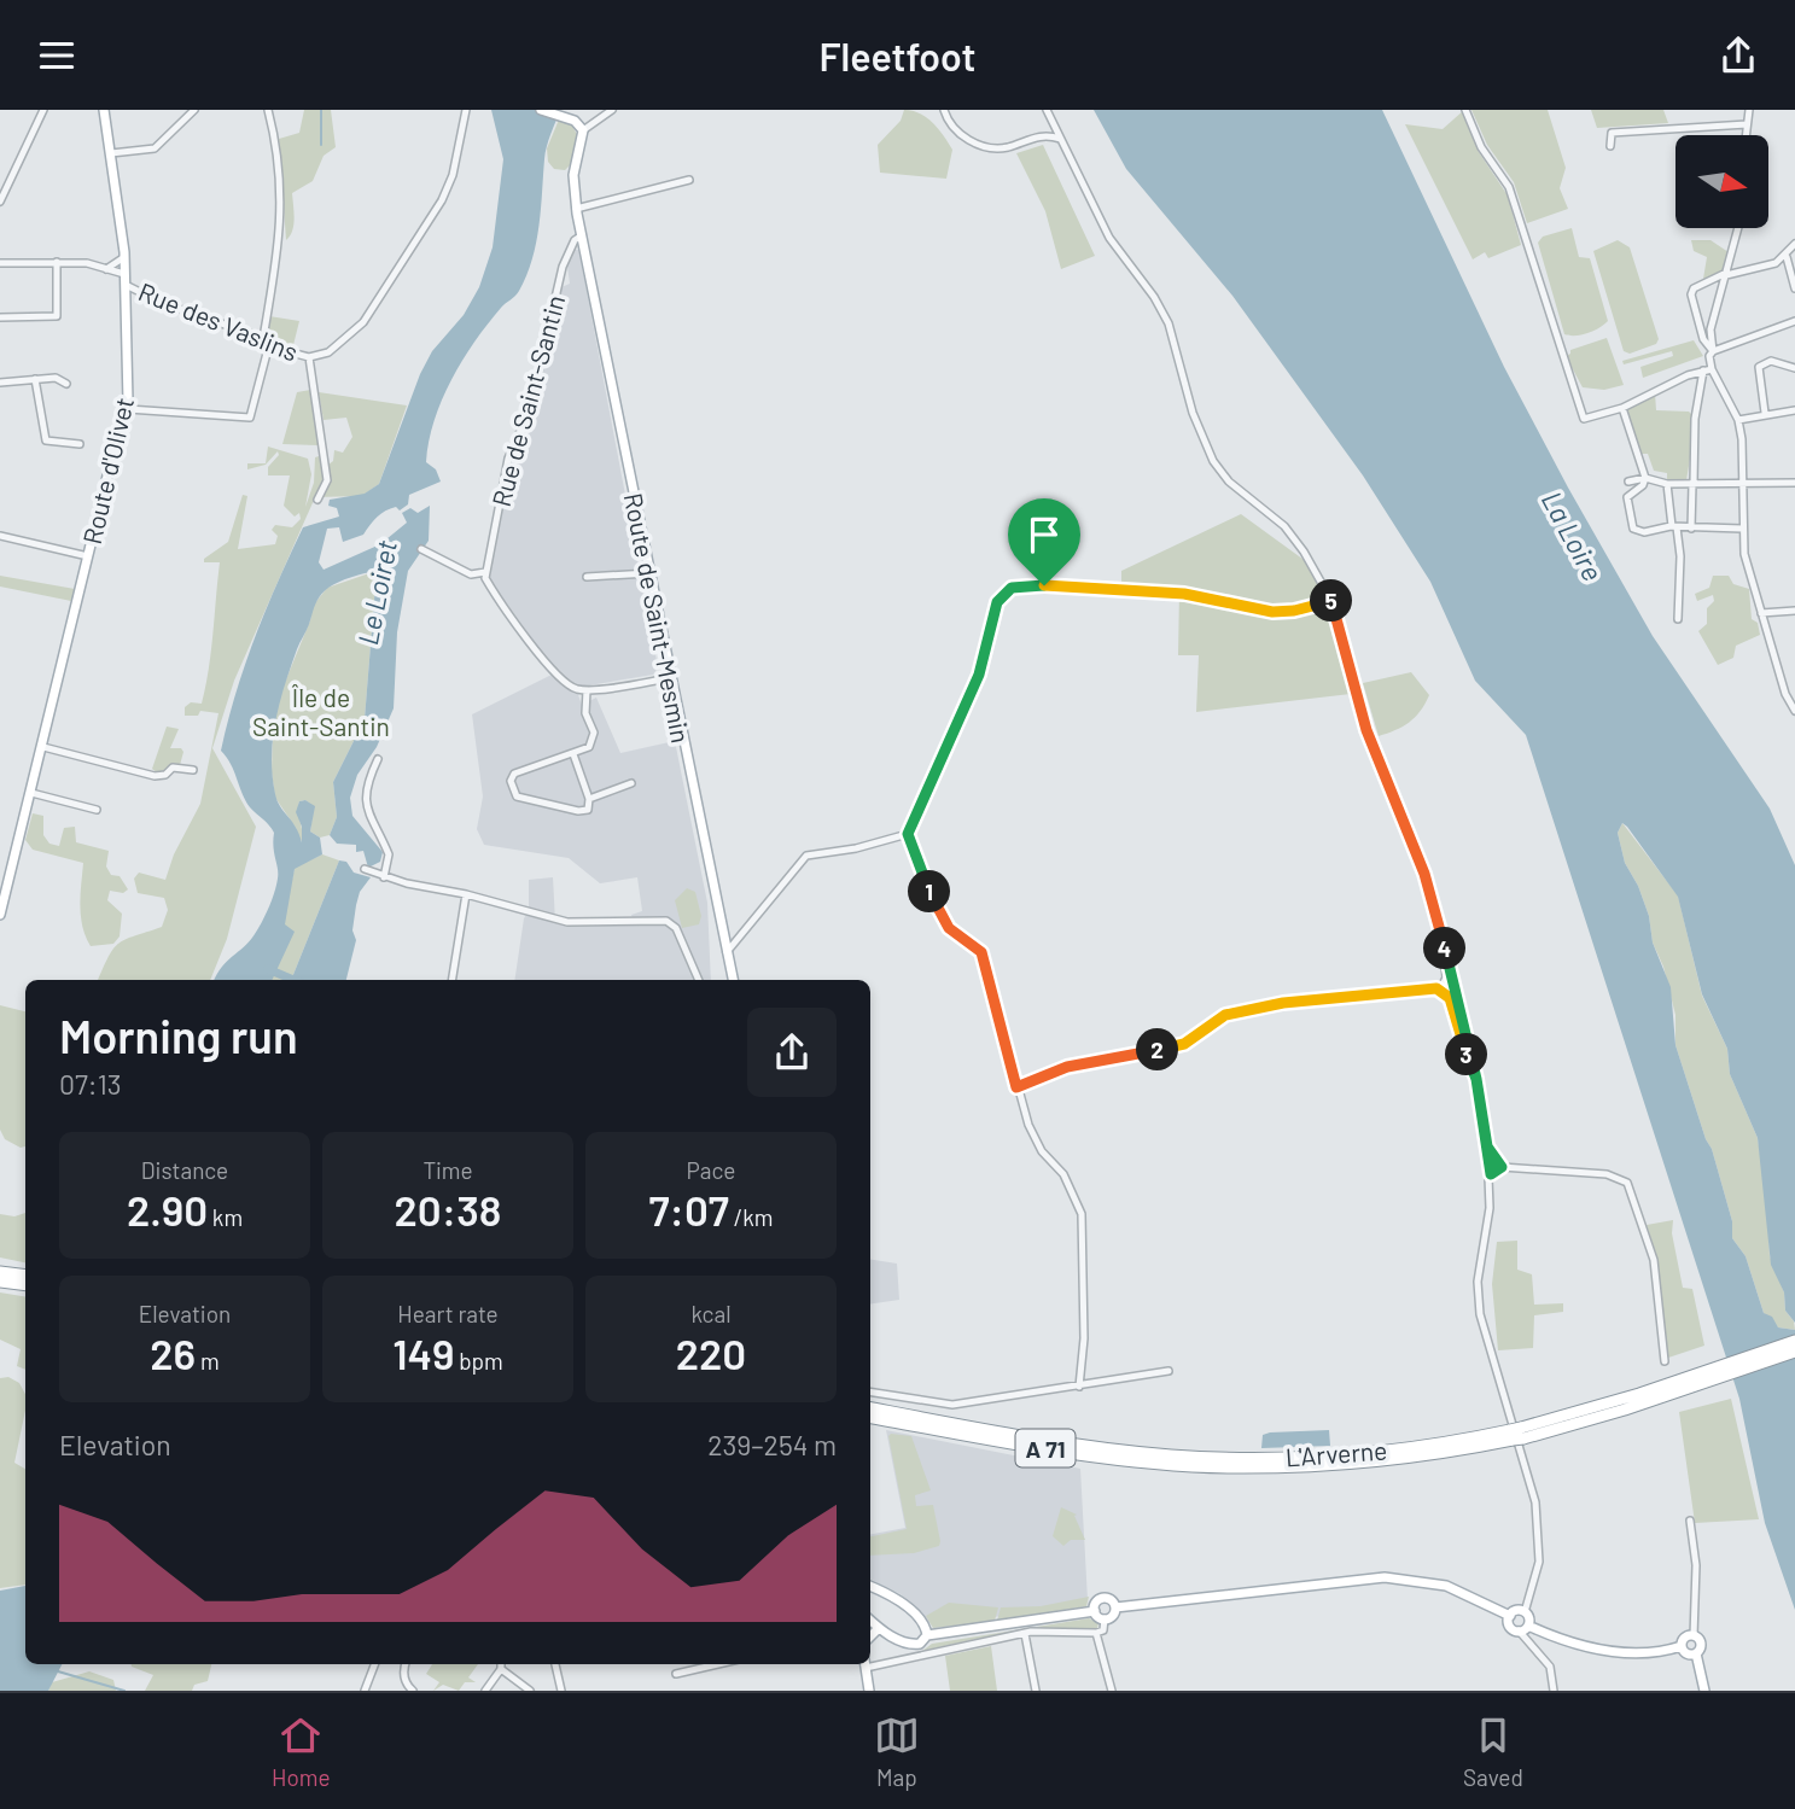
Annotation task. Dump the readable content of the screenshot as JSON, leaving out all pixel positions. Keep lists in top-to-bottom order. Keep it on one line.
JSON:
{"streets":{"highway":["A 71","L'Arverne"],"main road":["Route d'Olivet","Route de Saint-Mesmin"],"street":["Rue des Vaslins","Rue de Saint-Santin"]},"crossings":[["Rue des Vaslins","Route d'Olivet"],["Rue de Saint-Santin","Route de Saint-Mesmin"]],"water":["La Loire","Le Loiret"],"parks":["Île de Saint-Santin"],"north":"right","page":{"header":"Fleetfoot","pins":["5","1","4","2","3"],"heading":["Morning run","07:13"],"stats":[["Distance","2.90 km"],["Time","20:38"],["Pace","7:07 /km"],["Elevation","26 m"],["Heart rate","149 bpm"],["kcal","220"]],"chart":["Elevation","239–254 m"],"tabs":["Home","Map","Saved"]}}
